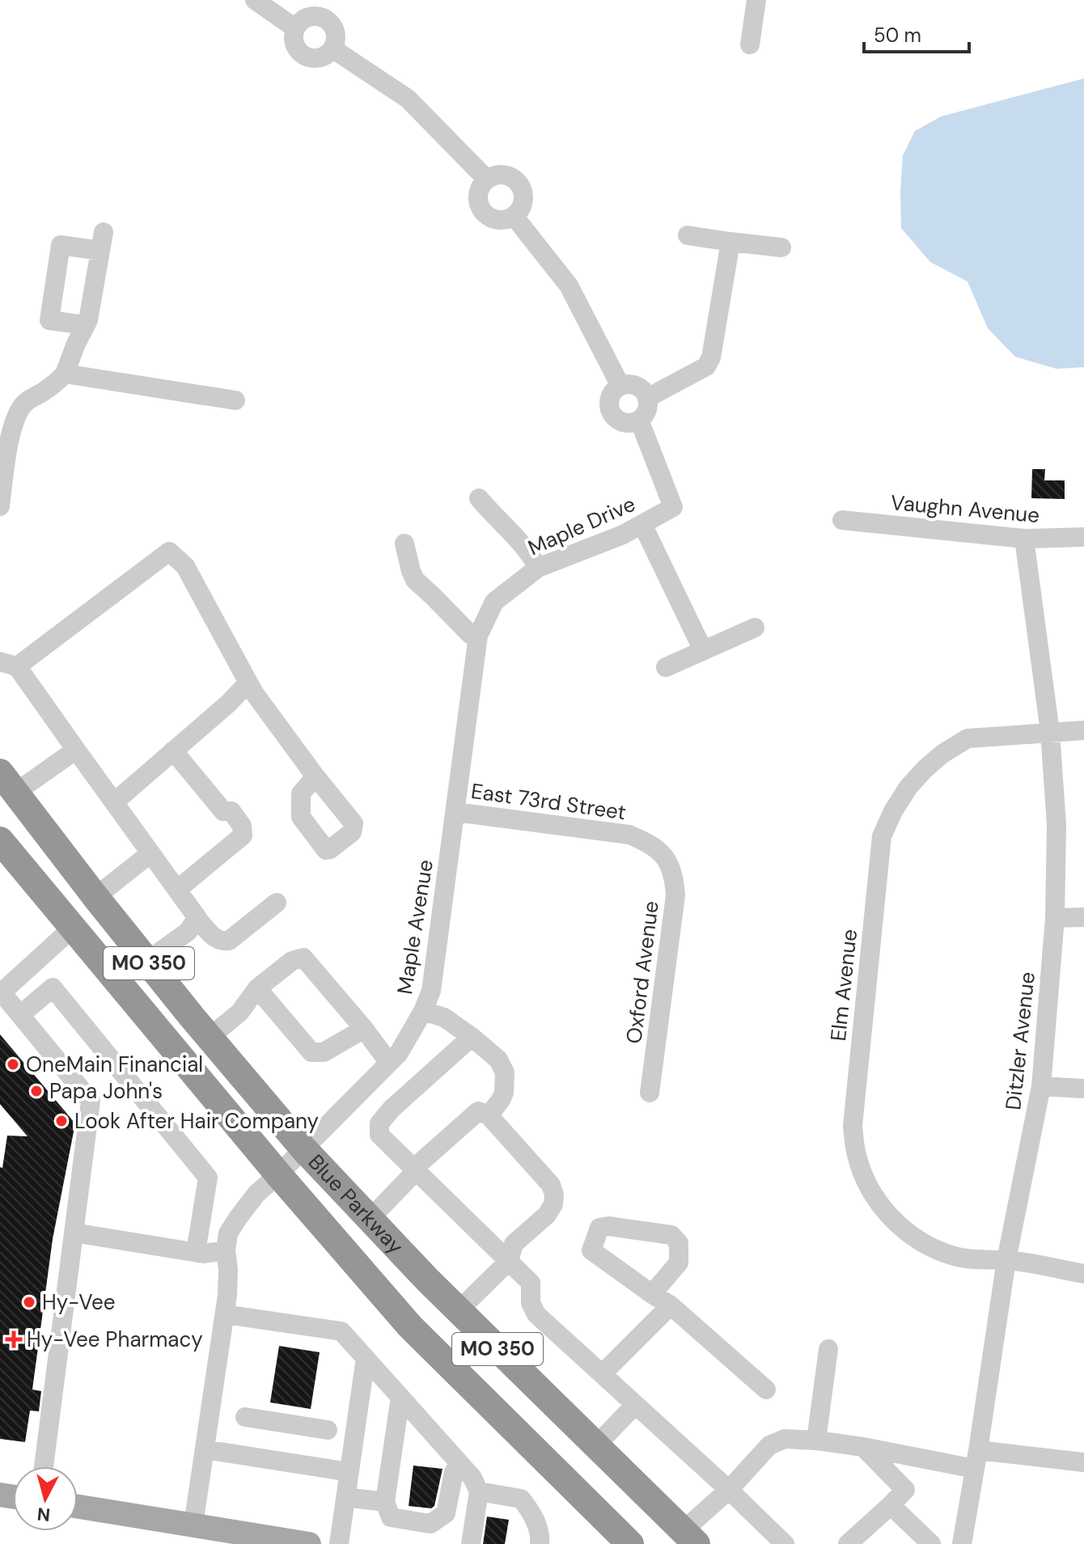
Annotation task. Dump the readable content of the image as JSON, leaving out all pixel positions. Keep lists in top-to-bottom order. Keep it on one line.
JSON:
{"streets":{"highway":["MO 350","Blue Parkway"],"street":["Vaughn Avenue","Maple Drive","East 73rd Street","Maple Avenue","Oxford Avenue","Elm Avenue","Ditzler Avenue"]},"crossings":[["Vaughn Avenue","Ditzler Avenue"],["Maple Drive","Maple Avenue"],["East 73rd Street","Maple Avenue"],["East 73rd Street","Oxford Avenue"],["Maple Avenue","Blue Parkway"],["Elm Avenue","Ditzler Avenue"]],"places":{"other":["OneMain Financial","Papa John's","Look After Hair Company","Hy-Vee"],"health":["Hy-Vee Pharmacy"]},"scale_bar":"50 m","north":"bottom"}
